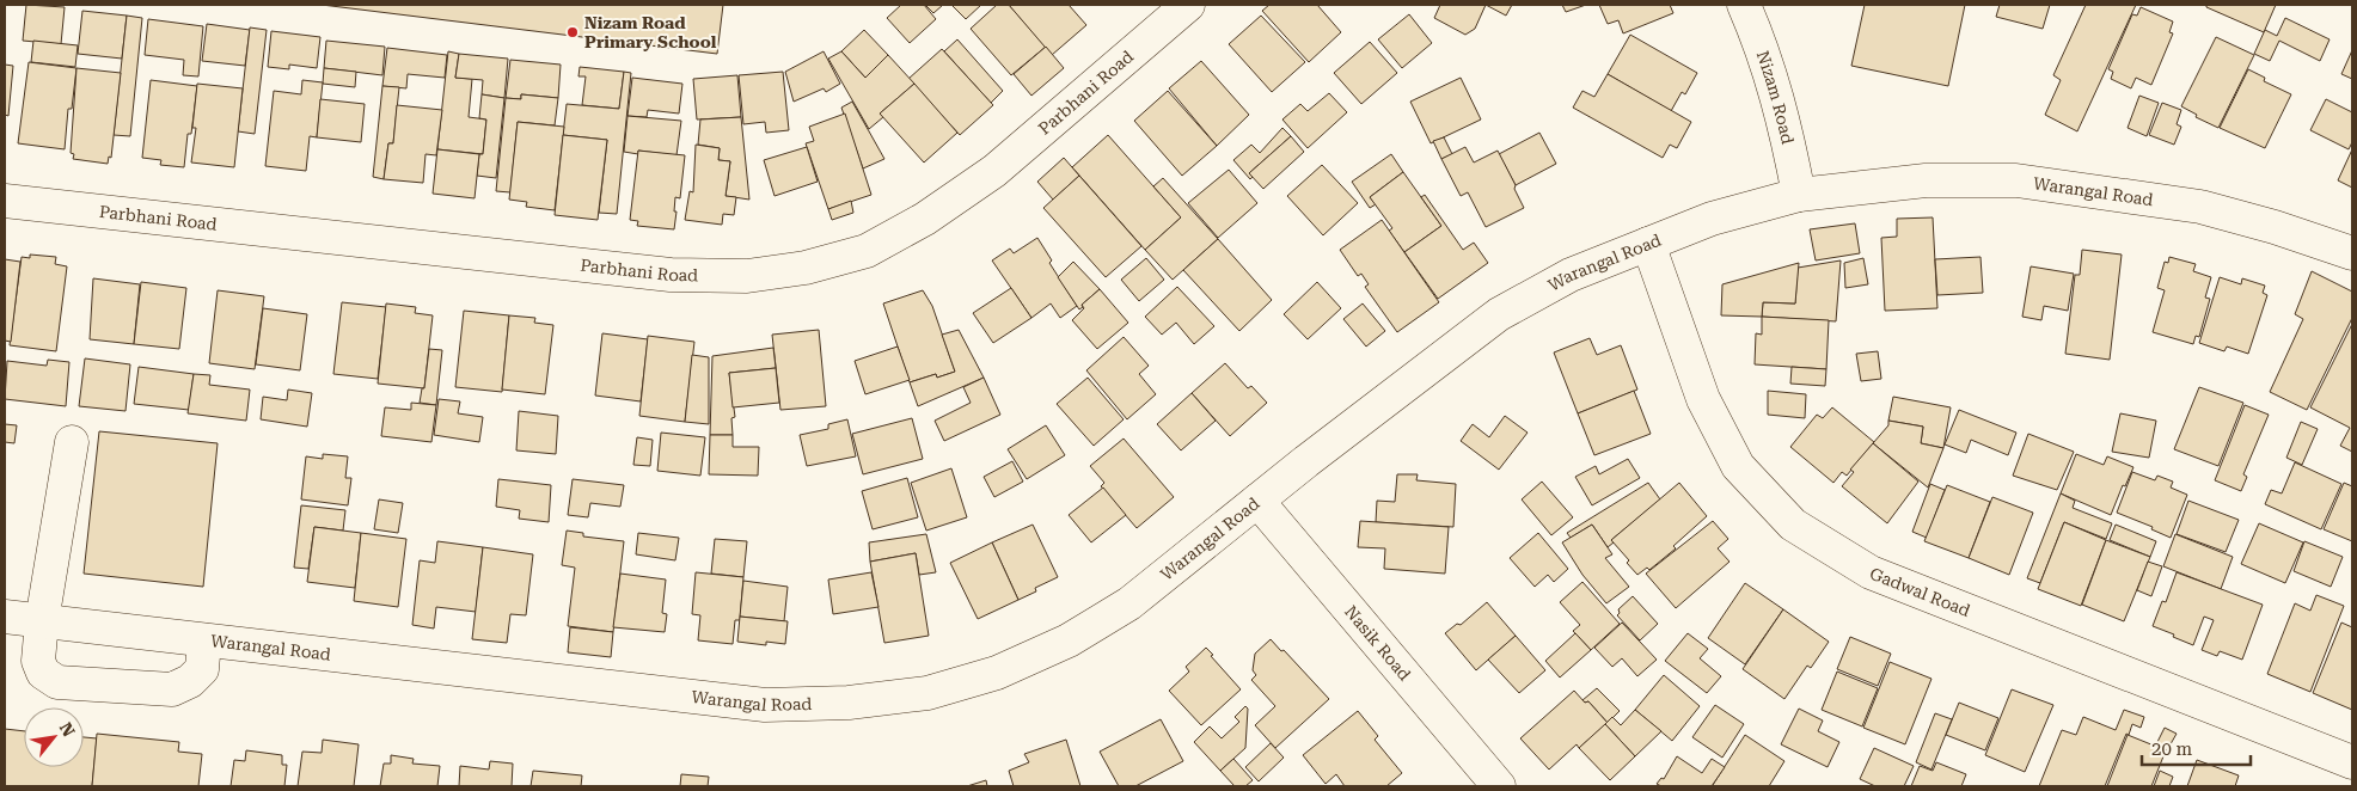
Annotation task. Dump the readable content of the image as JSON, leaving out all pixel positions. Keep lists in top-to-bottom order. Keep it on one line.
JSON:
{"streets":{"street":["Parbhani Road","Nizam Road","Warangal Road","Gadwal Road","Nasik Road"]},"crossings":[["Nizam Road","Warangal Road"],["Warangal Road","Gadwal Road"],["Warangal Road","Nasik Road"]],"places":["Nizam Road Primary School"],"scale_bar":"20 m","north":"top right"}
